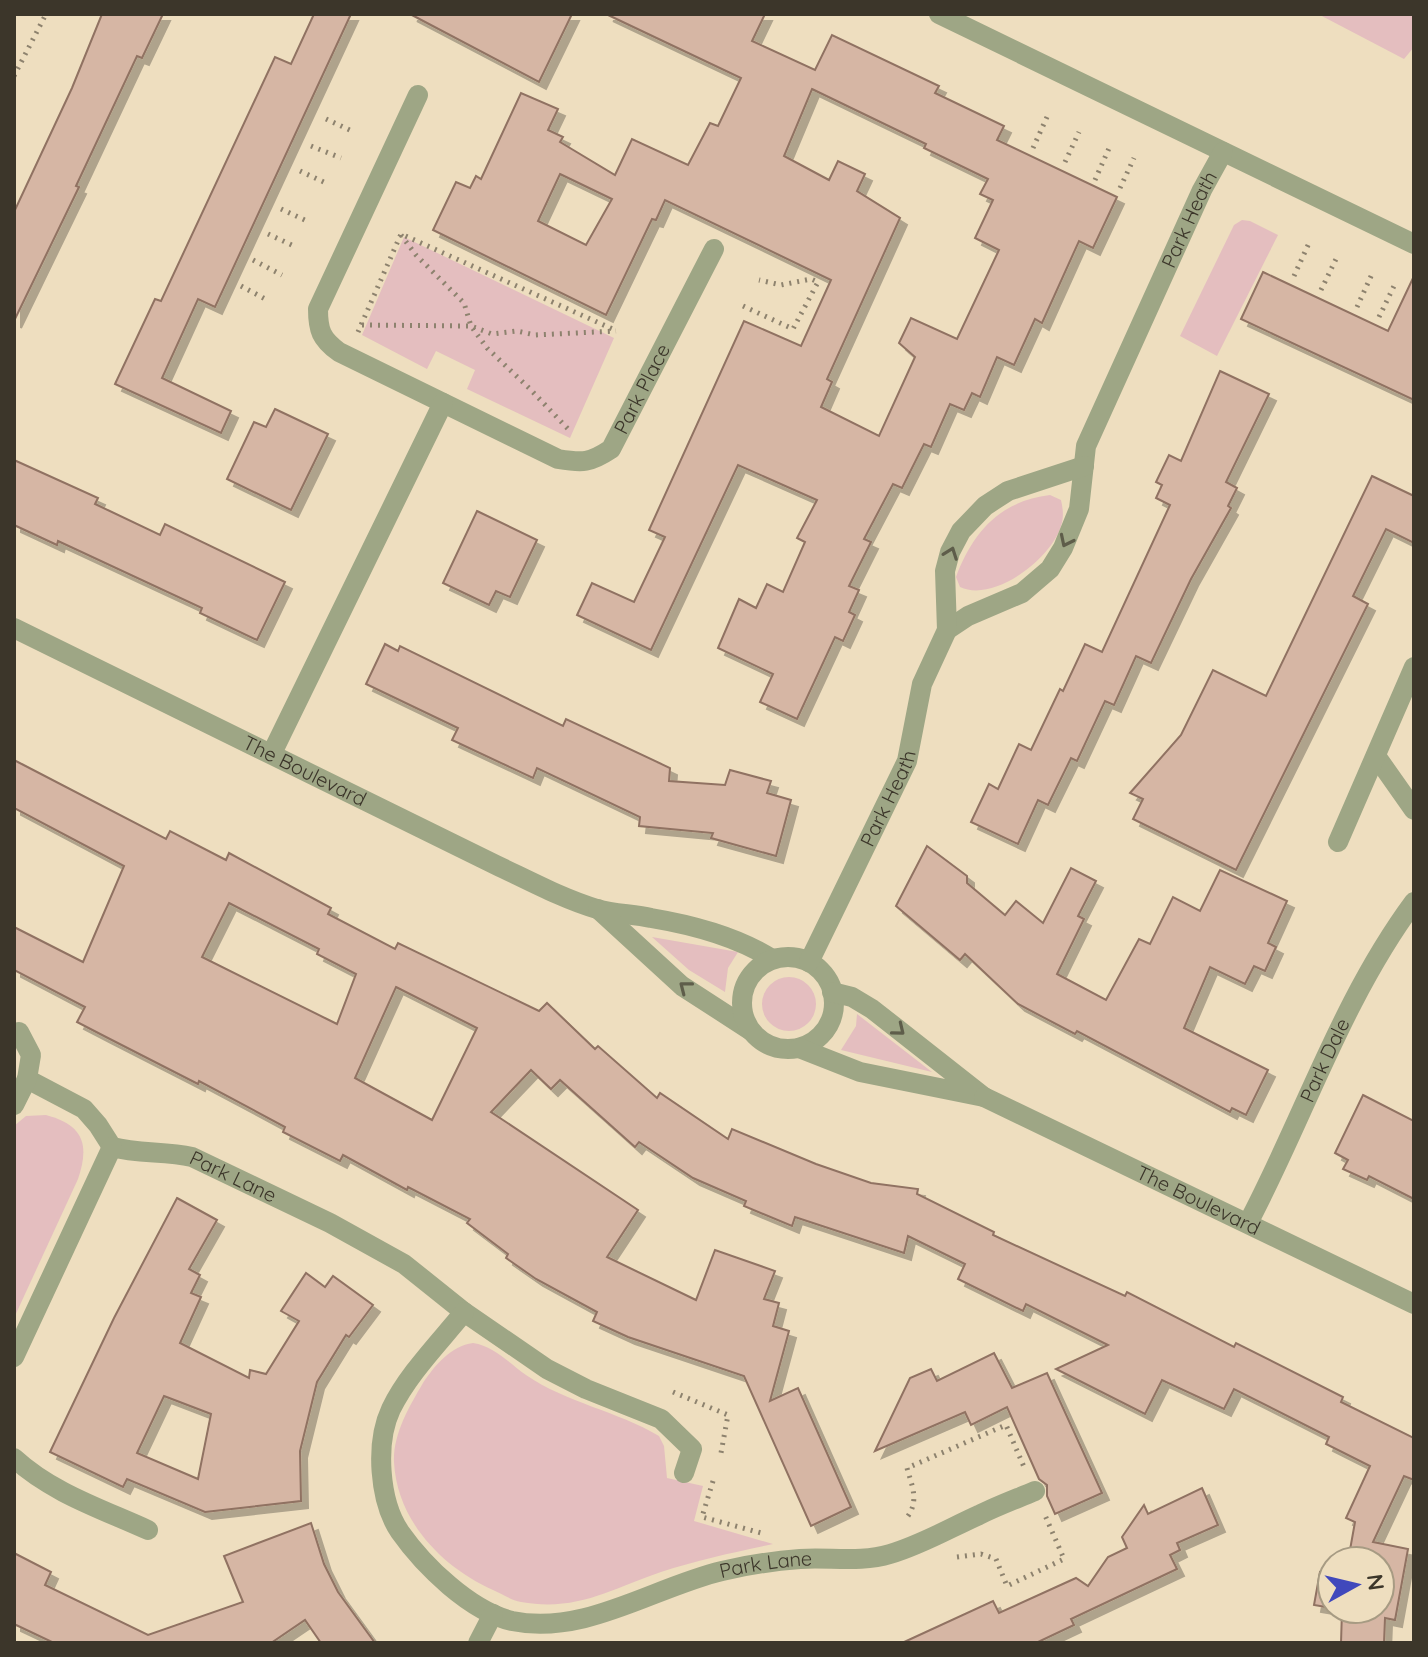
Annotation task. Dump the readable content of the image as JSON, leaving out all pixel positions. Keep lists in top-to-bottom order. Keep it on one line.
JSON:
{"streets":{"street":["Park Heath","Park Place","The Boulevard","Park Dale","Park Lane"]},"crossings":[["Park Heath","The Boulevard"],["The Boulevard","Park Dale"]],"north":"right"}
